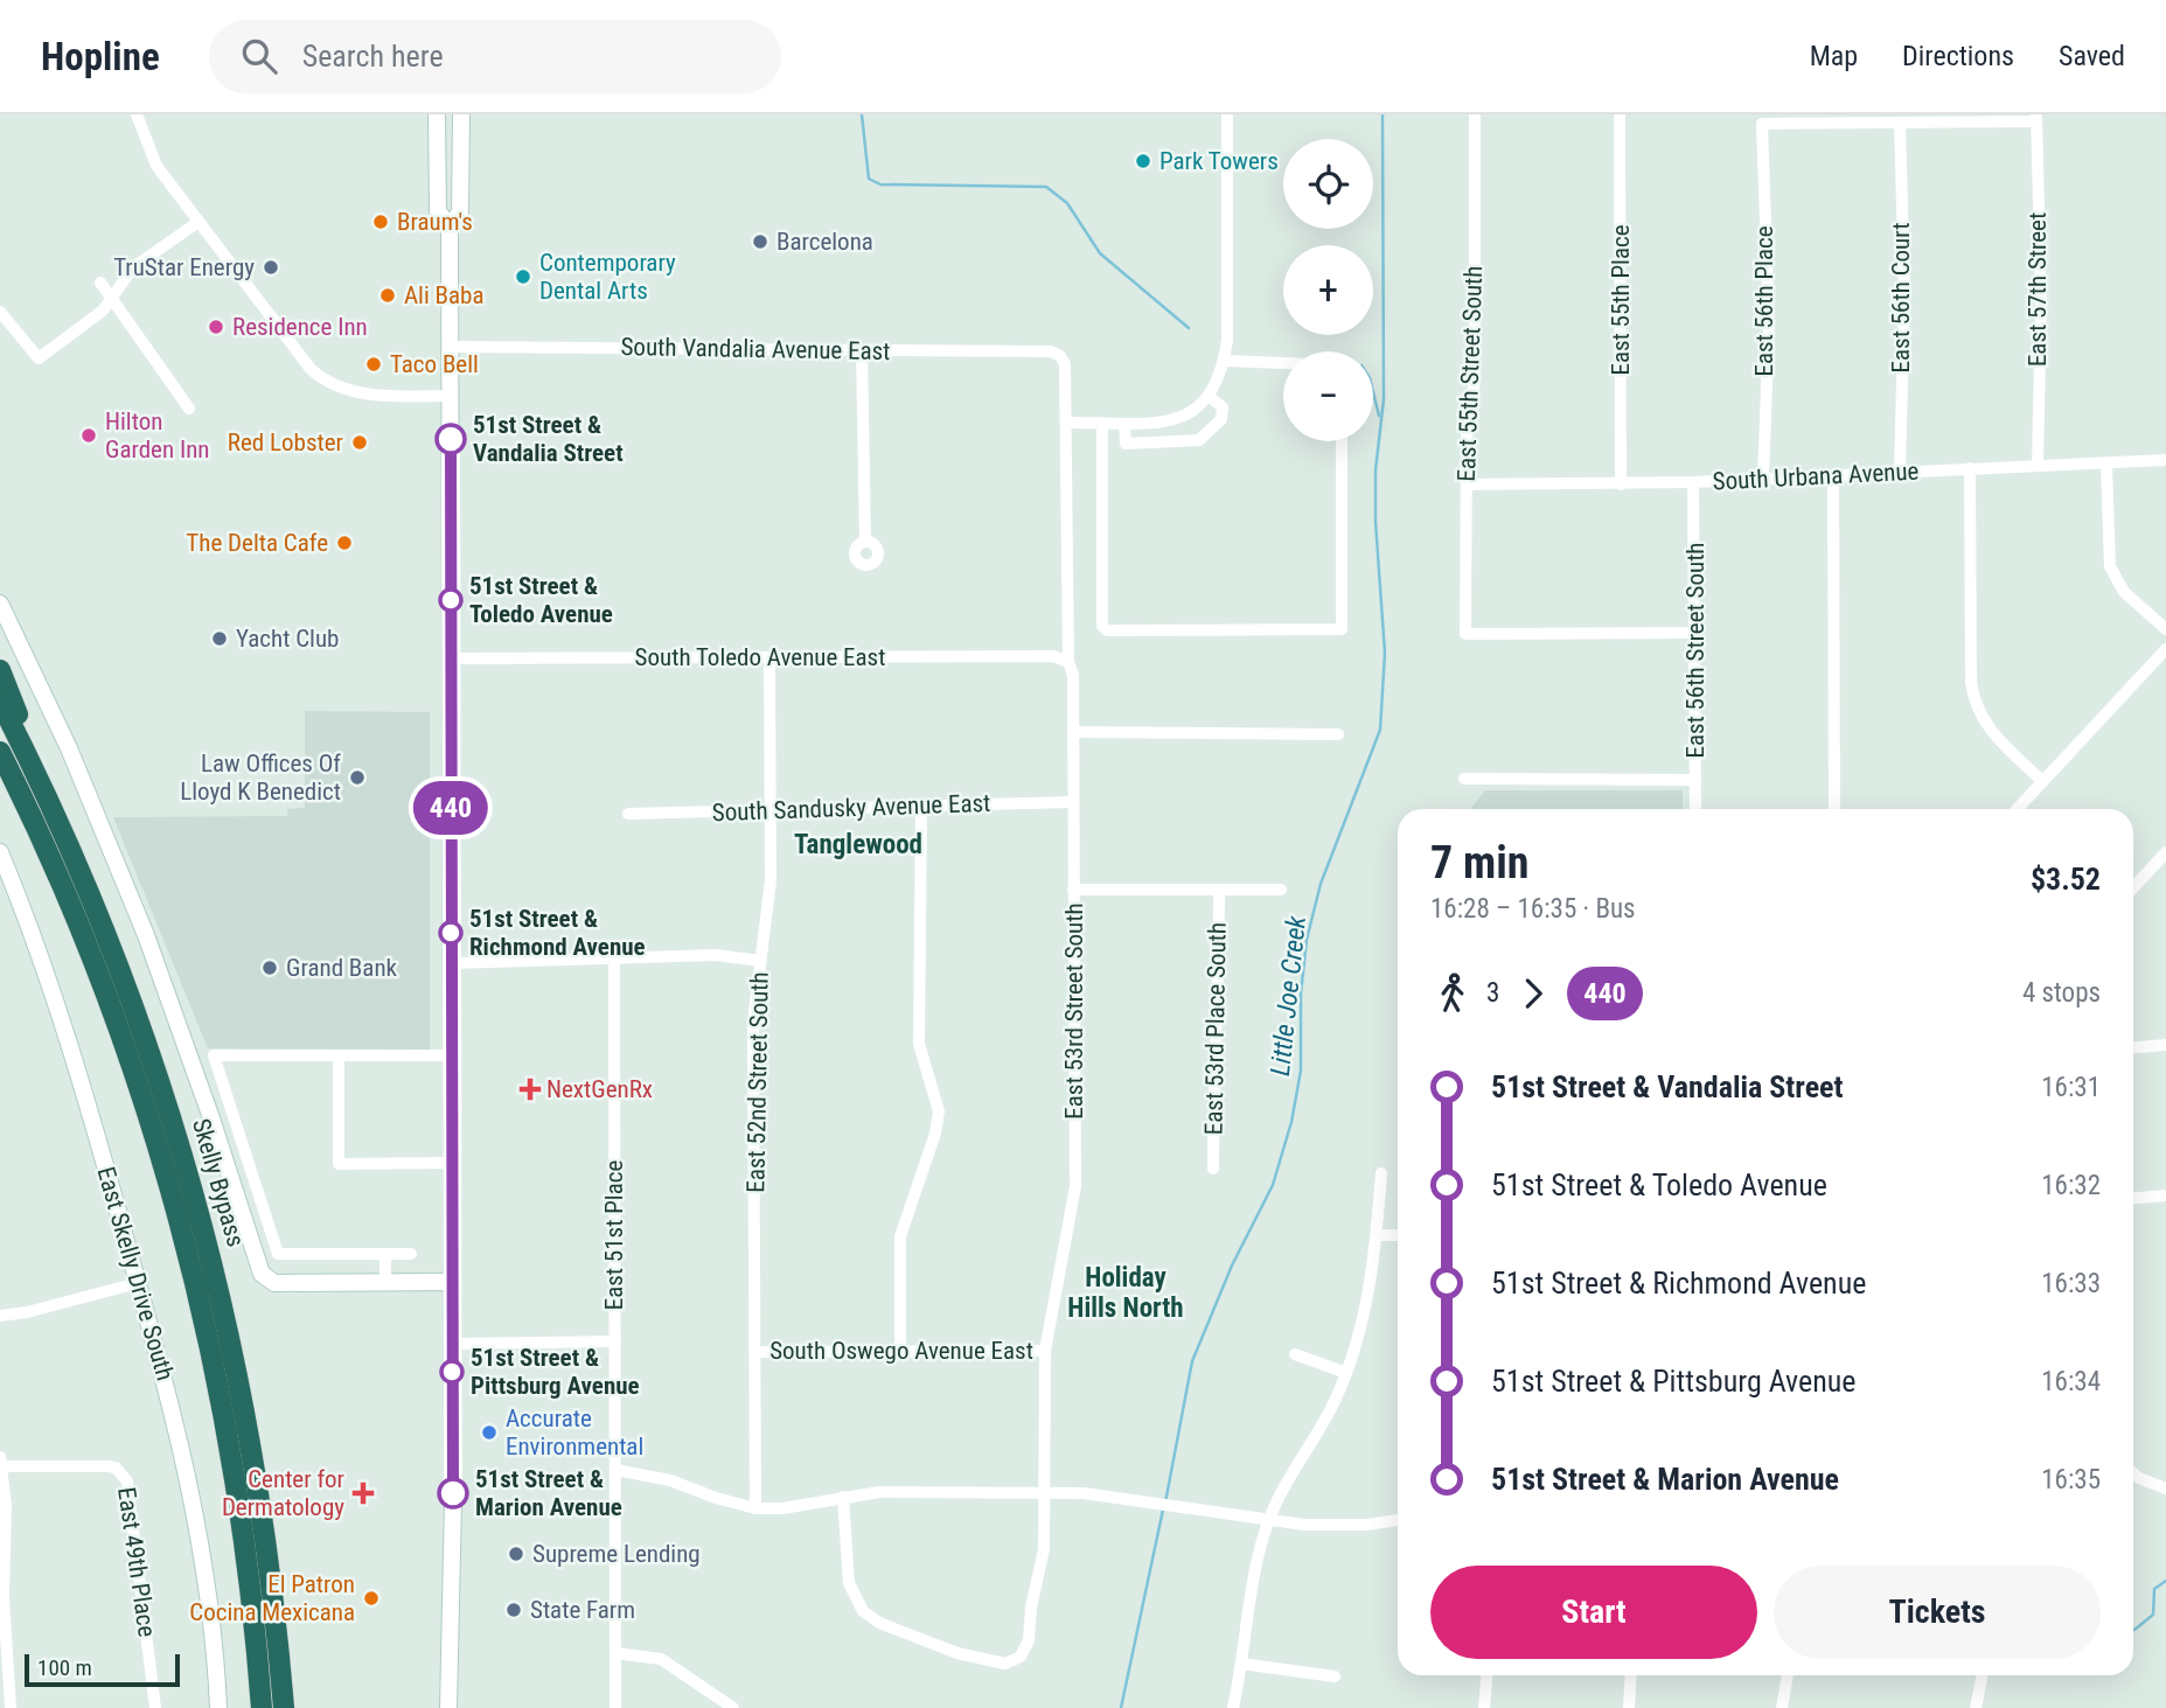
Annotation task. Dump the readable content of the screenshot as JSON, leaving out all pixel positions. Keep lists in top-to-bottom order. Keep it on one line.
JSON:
{"streets":{"highway":["Skelly Bypass"],"main road":["East Skelly Drive South"],"street":["East 57th Street","East 56th Court","East 55th Place","East 56th Place","South Vandalia Avenue East","East 55th Street South","South Urbana Avenue","East 56th Street South","South Toledo Avenue East","South Sandusky Avenue East","East 53rd Street South","East 53rd Place South","East 52nd Street South","East 51st Place","South Oswego Avenue East","East 49th Place"]},"crossings":[["East 57th Street","South Urbana Avenue"],["East 56th Court","East 56th Place"],["East 56th Court","South Urbana Avenue"],["East 55th Place","South Urbana Avenue"],["East 56th Place","South Urbana Avenue"],["South Vandalia Avenue East","East 53rd Street South"],["East 55th Street South","South Urbana Avenue"],["East 55th Street South","East 56th Street South"],["South Urbana Avenue","East 56th Street South"],["South Toledo Avenue East","East 53rd Street South"],["South Toledo Avenue East","East 52nd Street South"],["South Sandusky Avenue East","East 53rd Street South"],["South Sandusky Avenue East","East 52nd Street South"],["East 53rd Street South","South Oswego Avenue East"],["East 52nd Street South","South Oswego Avenue East"]],"districts":["Tanglewood","Holiday Hills North"],"water":["Little Joe Creek"],"places":{"other":["Park Towers","Braum's","Barcelona","TruStar Energy","Contemporary Dental Arts","Ali Baba","Residence Inn","Taco Bell","Hilton Garden Inn","51st Street & Vandalia Street","Red Lobster","The Delta Cafe","51st Street & Toledo Avenue","Yacht Club","Law Offices Of Lloyd K Benedict","51st Street & Richmond Avenue","Grand Bank","51st Street & Pittsburg Avenue","Accurate Environmental","51st Street & Marion Avenue","Supreme Lending","El Patron Cocina Mexicana","State Farm"],"health":["NextGenRx","Center for Dermatology"]},"lines":["bus line 440"],"scale_bar":"100 m","page":{"header":"Hopline","search":"Search here","nav":["Map","Directions","Saved"],"on_map":"440","map_buttons":["+","−"],"heading":["7 min","16:28 – 16:35 · Bus","$3.52"],"legs":["3","440","4 stops"],"list":[{"name":"51st Street & Vandalia Street","value":"16:31"},{"name":"51st Street & Toledo Avenue","value":"16:32"},{"name":"51st Street & Richmond Avenue","value":"16:33"},{"name":"51st Street & Pittsburg Avenue","value":"16:34"},{"name":"51st Street & Marion Avenue","value":"16:35"}],"buttons":["Start","Tickets"],"scale":"100 m"}}
